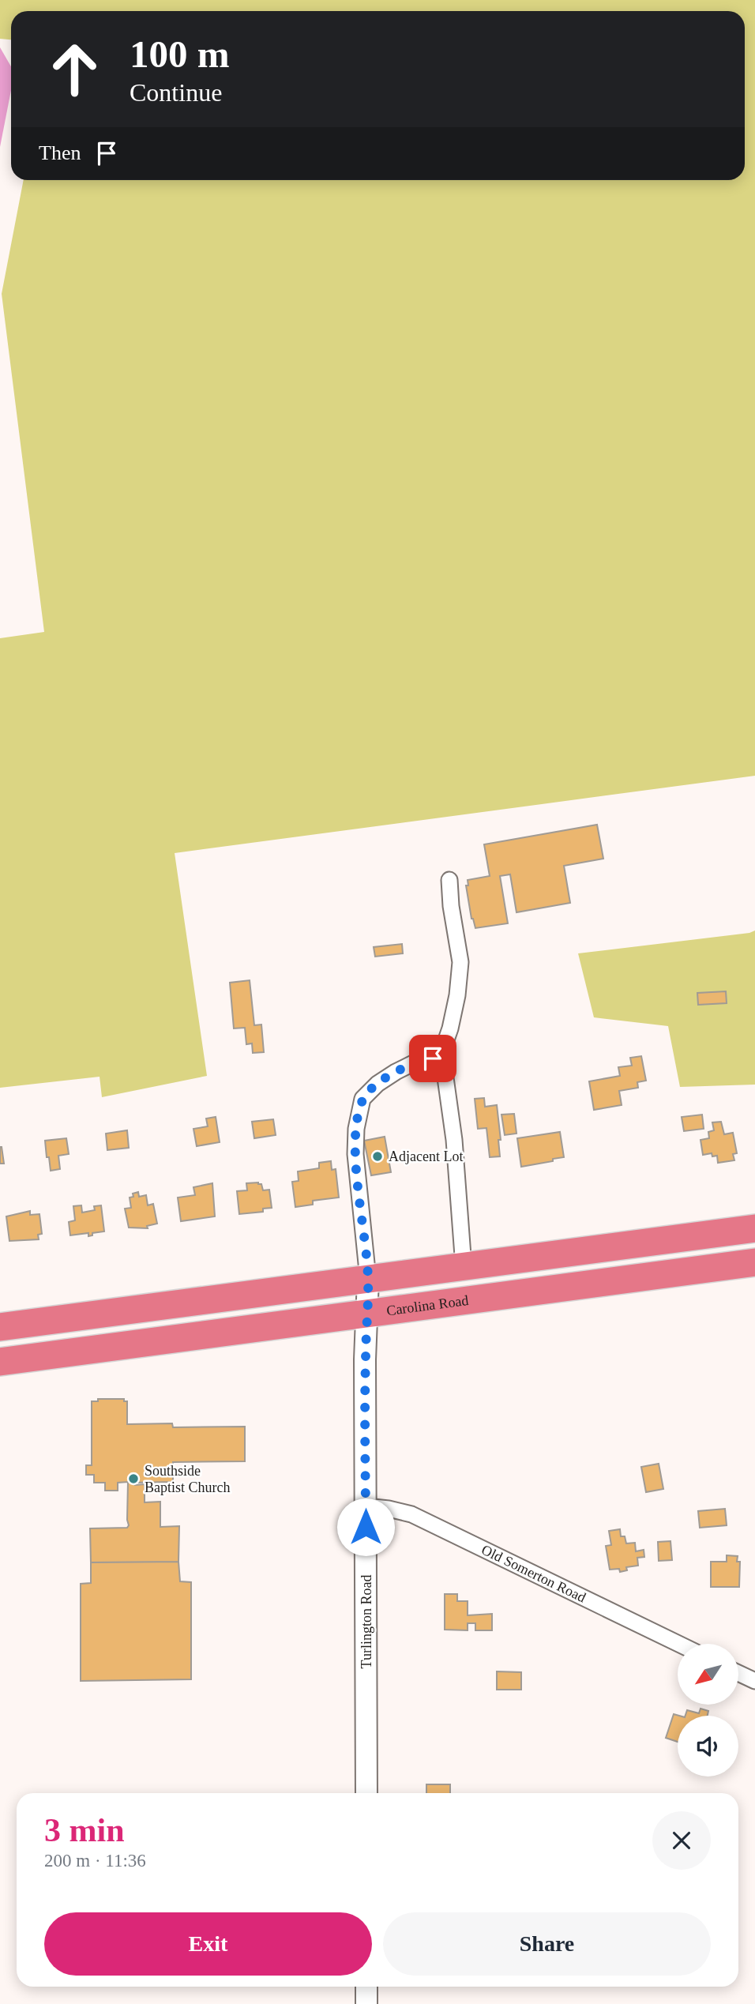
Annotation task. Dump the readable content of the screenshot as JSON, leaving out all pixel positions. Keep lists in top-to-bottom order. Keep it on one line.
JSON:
{"streets":{"highway":["Carolina Road"],"street":["Old Somerton Road","Turlington Road"]},"crossings":[["Carolina Road","Turlington Road"],["Old Somerton Road","Turlington Road"]],"places":["Adjacent Lot","Southside Baptist Church"],"north":"bottom left","page":{"turn":["100 m","Continue"],"then":"Then","heading":["3 min","200 m · 11:36"],"buttons":["Exit","Share"]}}
